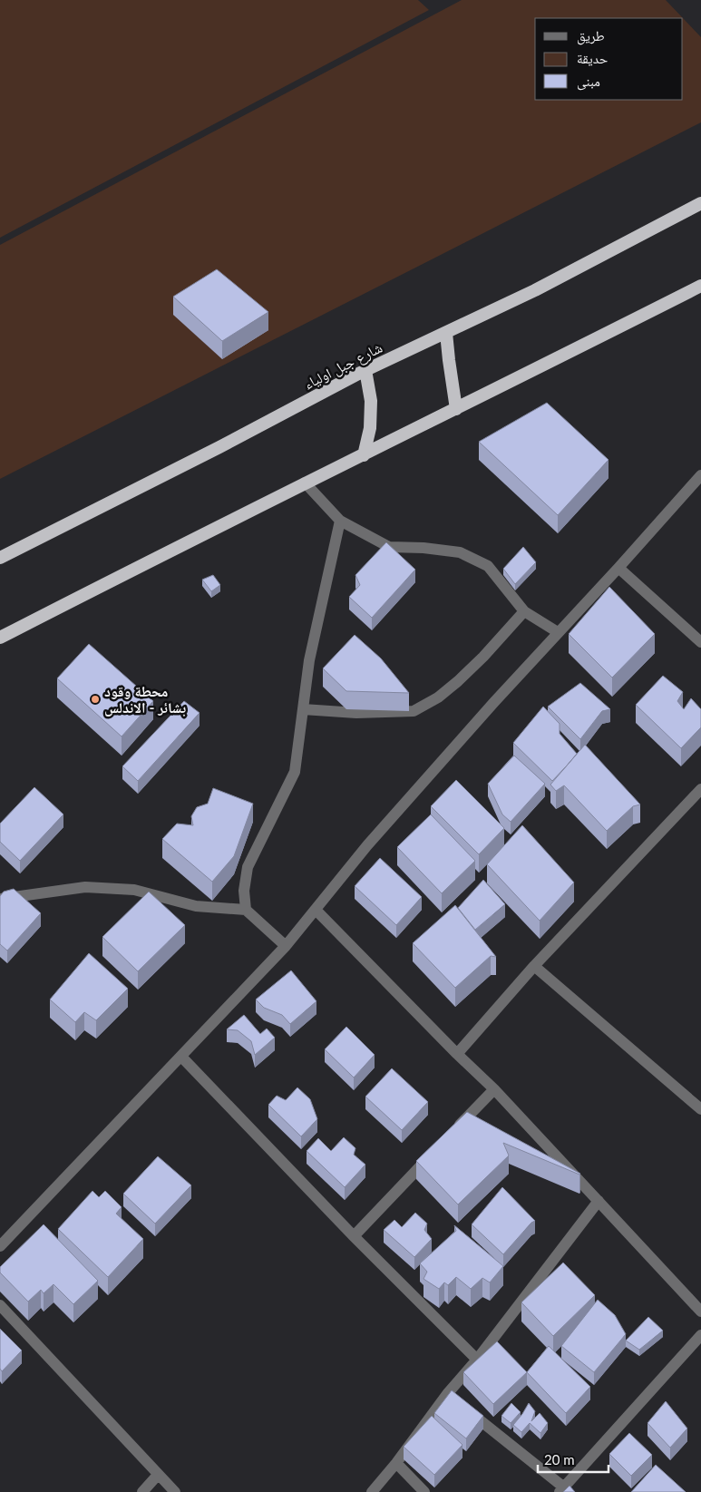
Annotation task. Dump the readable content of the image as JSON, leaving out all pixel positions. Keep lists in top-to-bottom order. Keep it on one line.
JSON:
{"streets":{"highway":["شارع جبل اولياء"]},"places":["محطة وقود بشائر - الاندلس"],"legend":["طريق","حديقة","مبنى"],"scale_bar":"20 m"}
